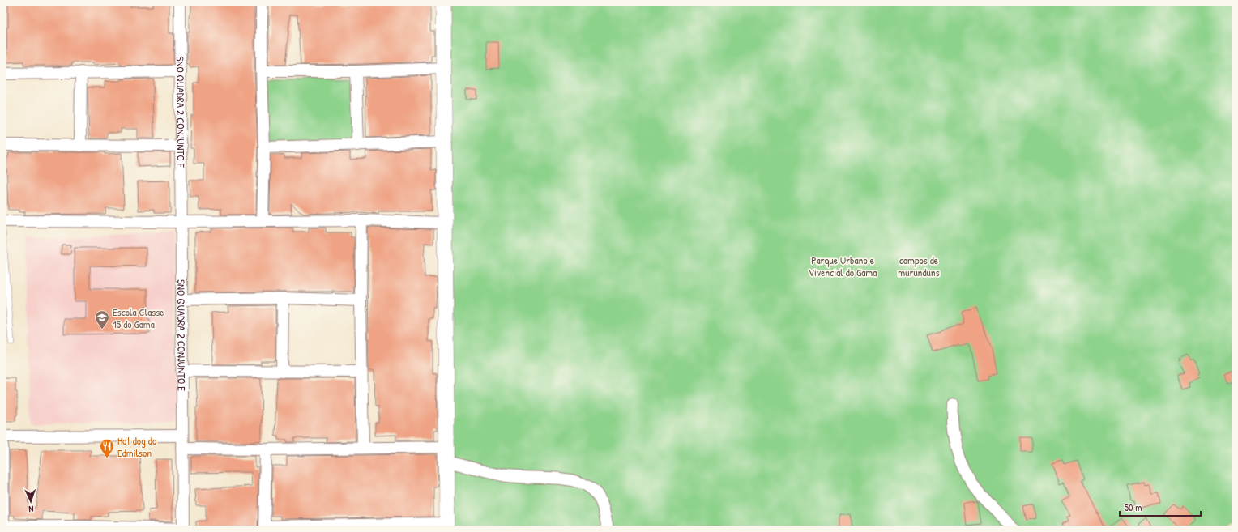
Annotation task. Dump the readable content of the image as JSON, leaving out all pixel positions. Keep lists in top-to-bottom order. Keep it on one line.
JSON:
{"streets":{"street":["SNO QUADRA 2 CONJUNTO F","SNO QUADRA 2 CONJUNTO E"]},"crossings":[["SNO QUADRA 2 CONJUNTO F","SNO QUADRA 2 CONJUNTO E"]],"parks":["Parque Urbano e Vivencial do Gama","campos de murunduns"],"places":{"school or university":["Escola Classe 15 do Gama"],"restaurant":["Hot dog do Edmilson"]},"scale_bar":"50 m","north":"bottom"}
